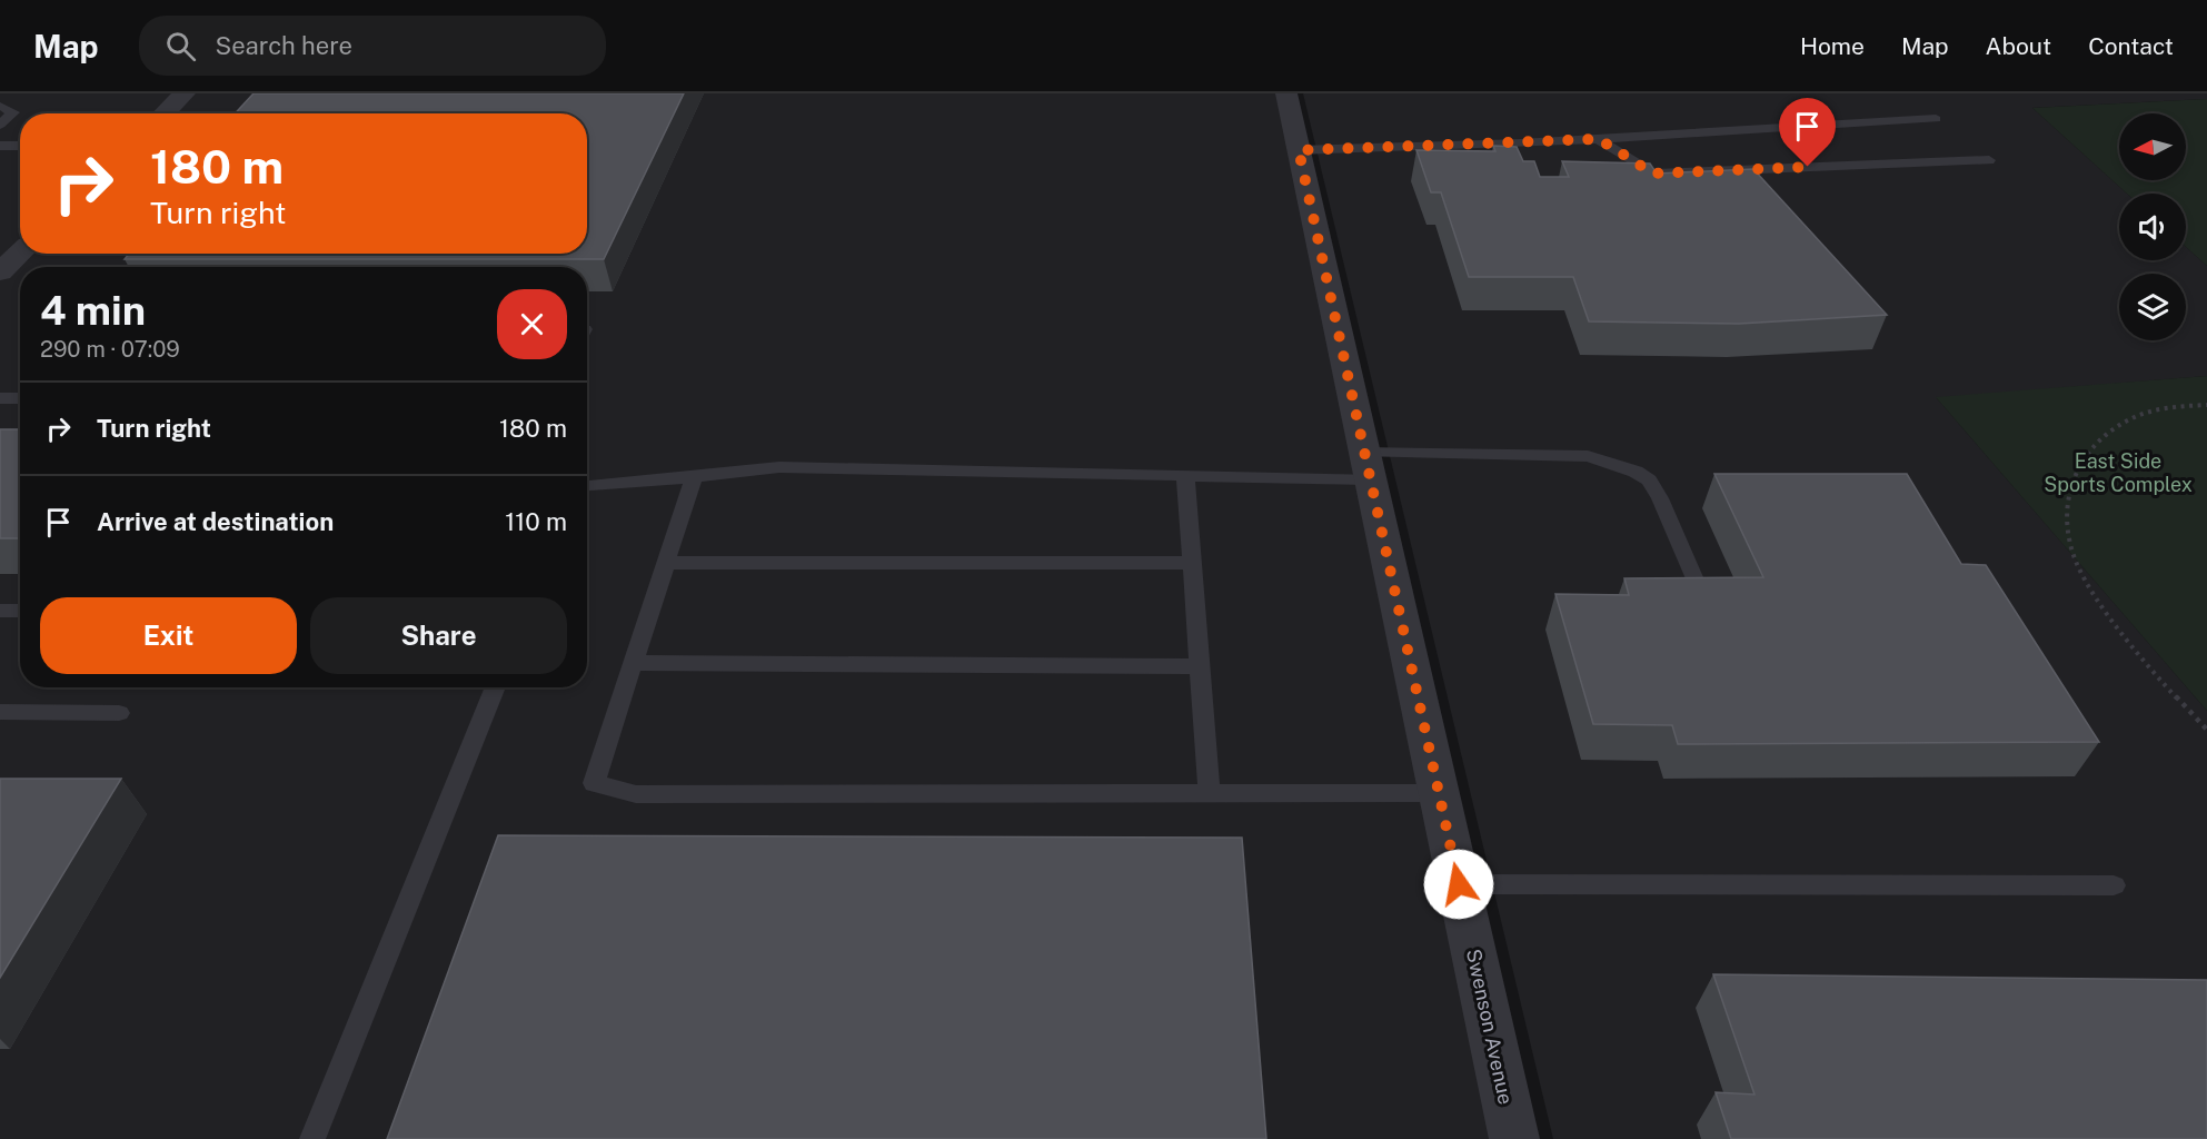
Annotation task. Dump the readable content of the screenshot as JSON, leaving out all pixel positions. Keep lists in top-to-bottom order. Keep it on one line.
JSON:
{"streets":{"street":["Swenson Avenue"]},"parks":["East Side Sports Complex"],"north":"left","page":{"header":"Map","search":"Search here","nav":["Home","Map","About","Contact"],"turn":["180 m","Turn right"],"heading":["4 min","290 m · 07:09"],"list":[{"name":"Turn right","value":"180 m"},{"name":"Arrive at destination","value":"110 m"}],"buttons":["Exit","Share"]}}
